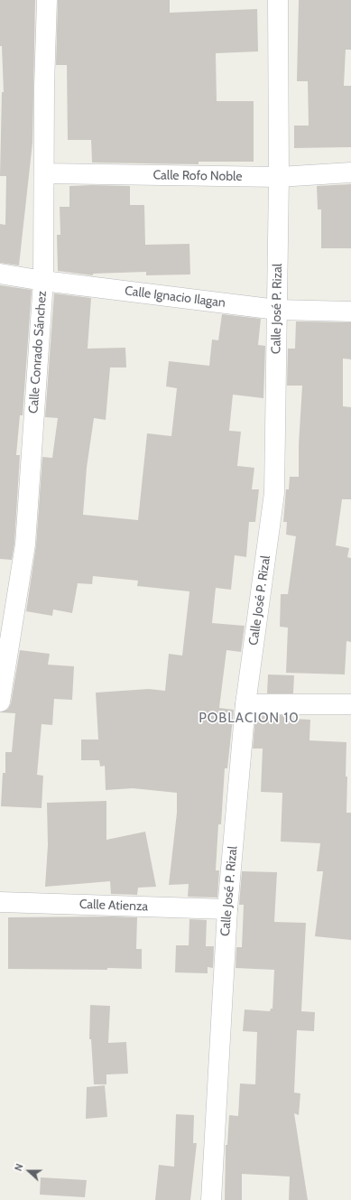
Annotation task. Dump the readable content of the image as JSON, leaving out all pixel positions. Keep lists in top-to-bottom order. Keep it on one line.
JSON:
{"streets":{"street":["Calle Rofo Noble","Calle Ignacio Ilagan","Calle José P. Rizal","Calle Conrado Sánchez","Calle Atienza"]},"crossings":[["Calle Rofo Noble","Calle José P. Rizal"],["Calle Rofo Noble","Calle Conrado Sánchez"],["Calle Ignacio Ilagan","Calle José P. Rizal"],["Calle Ignacio Ilagan","Calle Conrado Sánchez"],["Calle José P. Rizal","Calle Atienza"]],"districts":["POBLACION 10"],"north":"left"}
